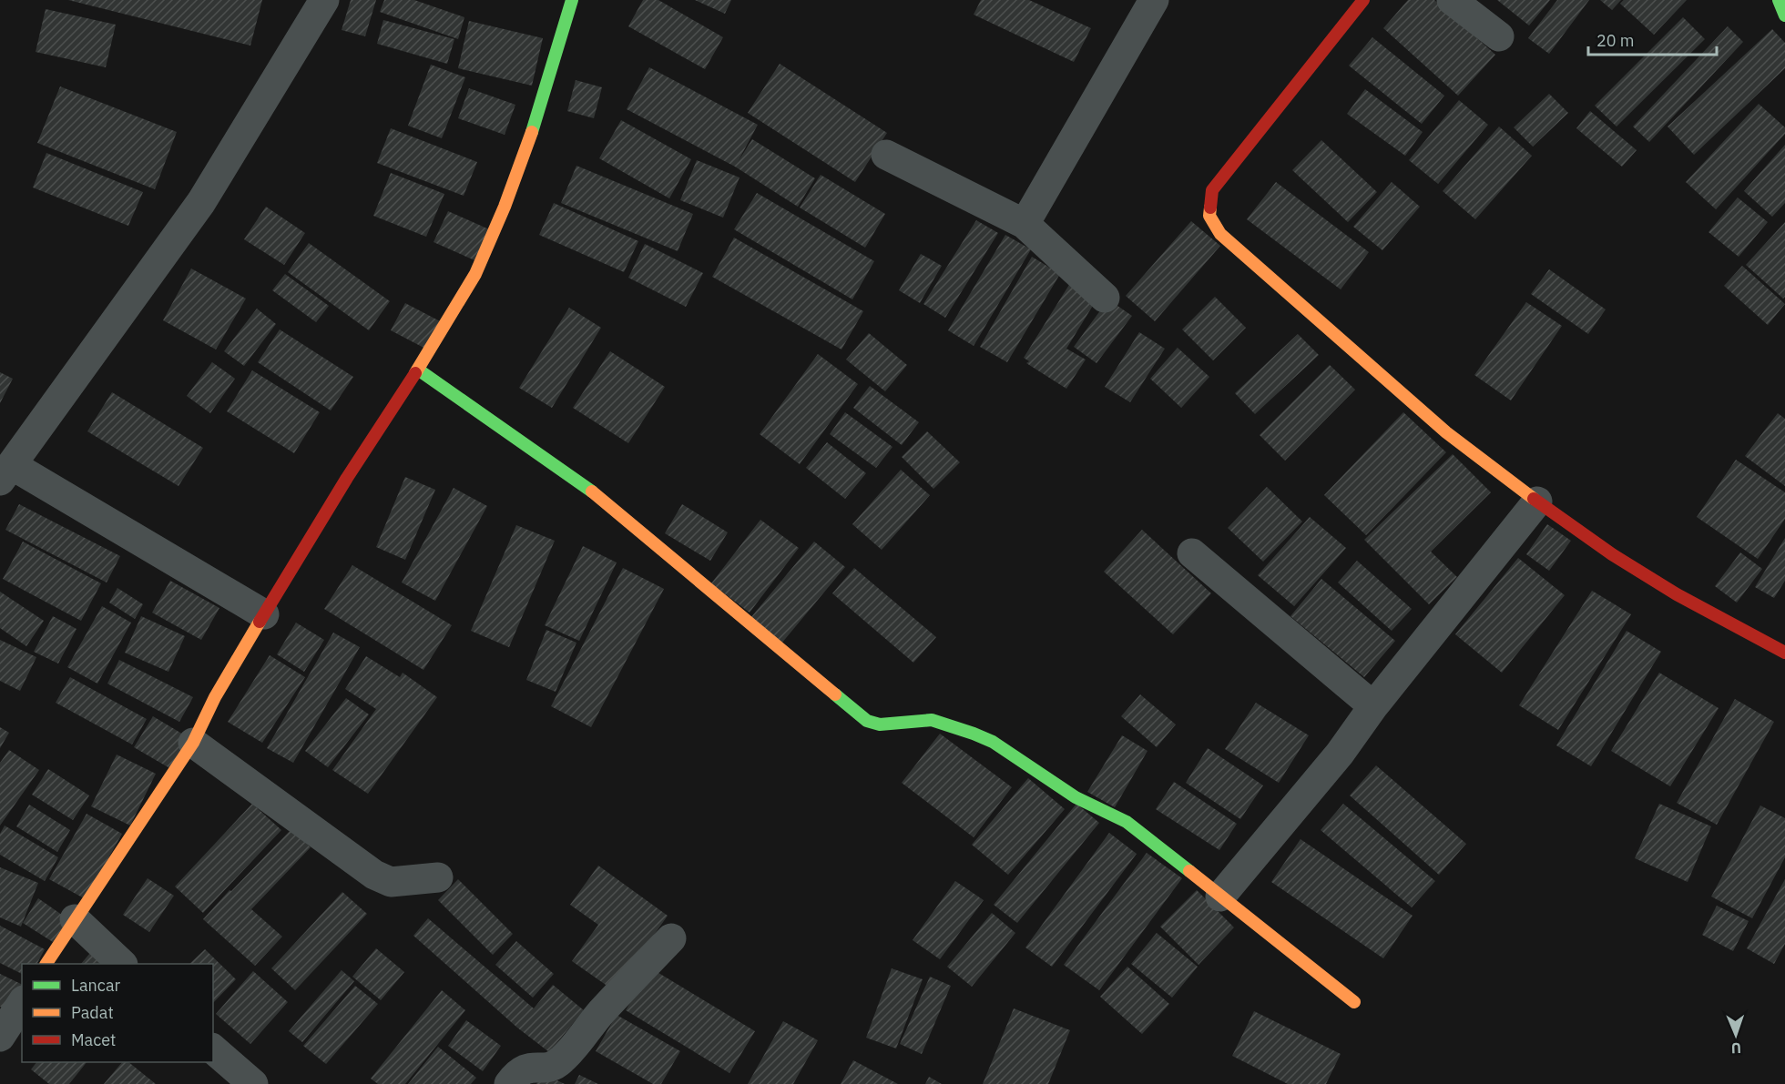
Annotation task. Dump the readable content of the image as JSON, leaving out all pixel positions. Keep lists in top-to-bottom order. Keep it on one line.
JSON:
{"legend":["Lancar","Padat","Macet"],"scale_bar":"20 m","north":"bottom"}
